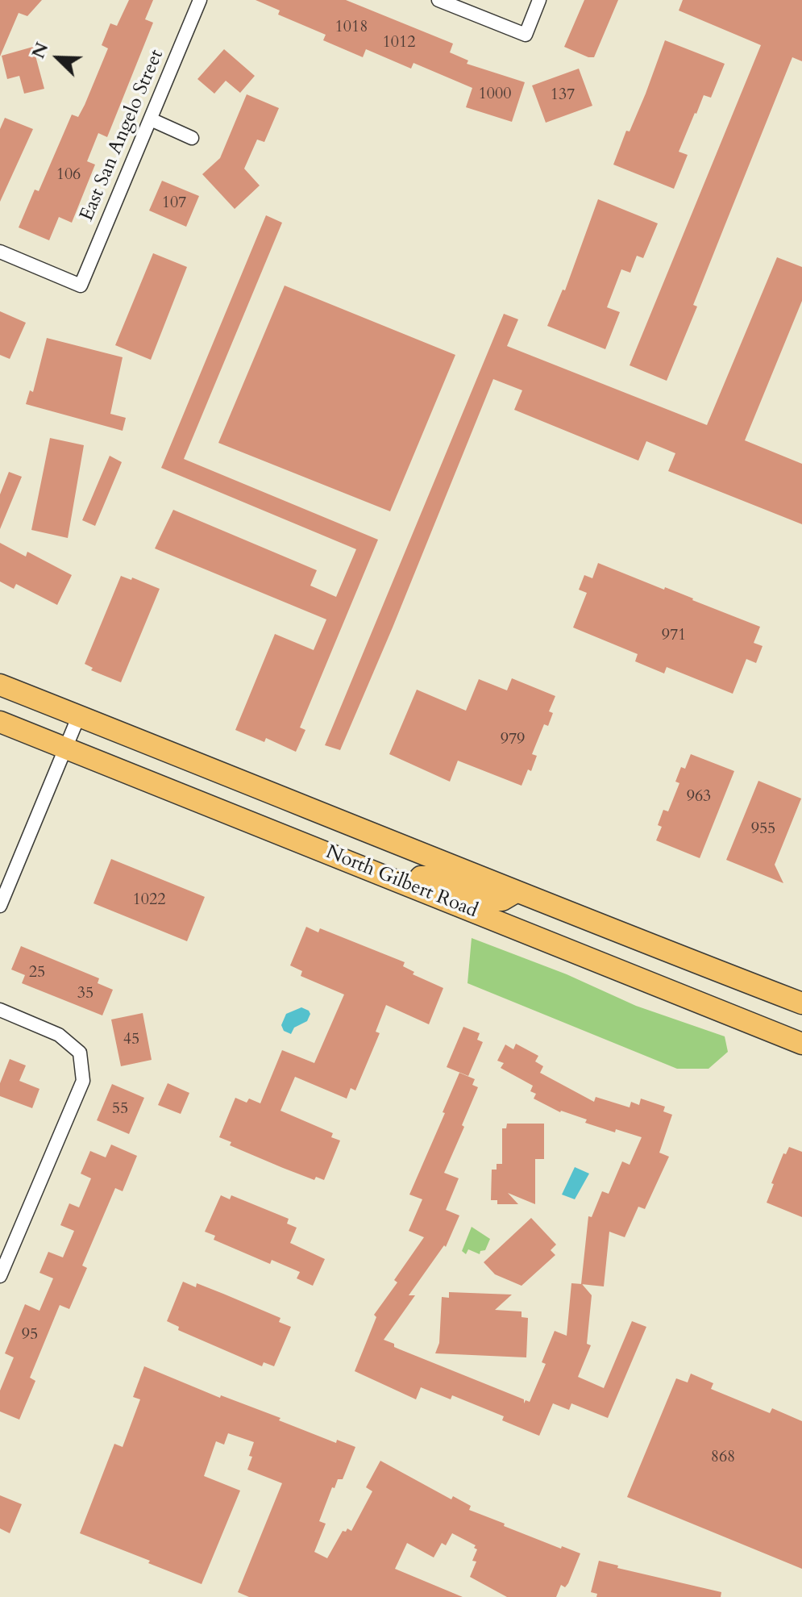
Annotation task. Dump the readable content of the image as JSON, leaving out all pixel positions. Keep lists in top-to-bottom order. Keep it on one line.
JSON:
{"streets":{"main road":["North Gilbert Road"],"street":["East San Angelo Street"]},"house_numbers":["1018","1012","1000","137","106","107","971","979","963","955","1022","25","35","45","55","95","868"],"north":"top left"}
